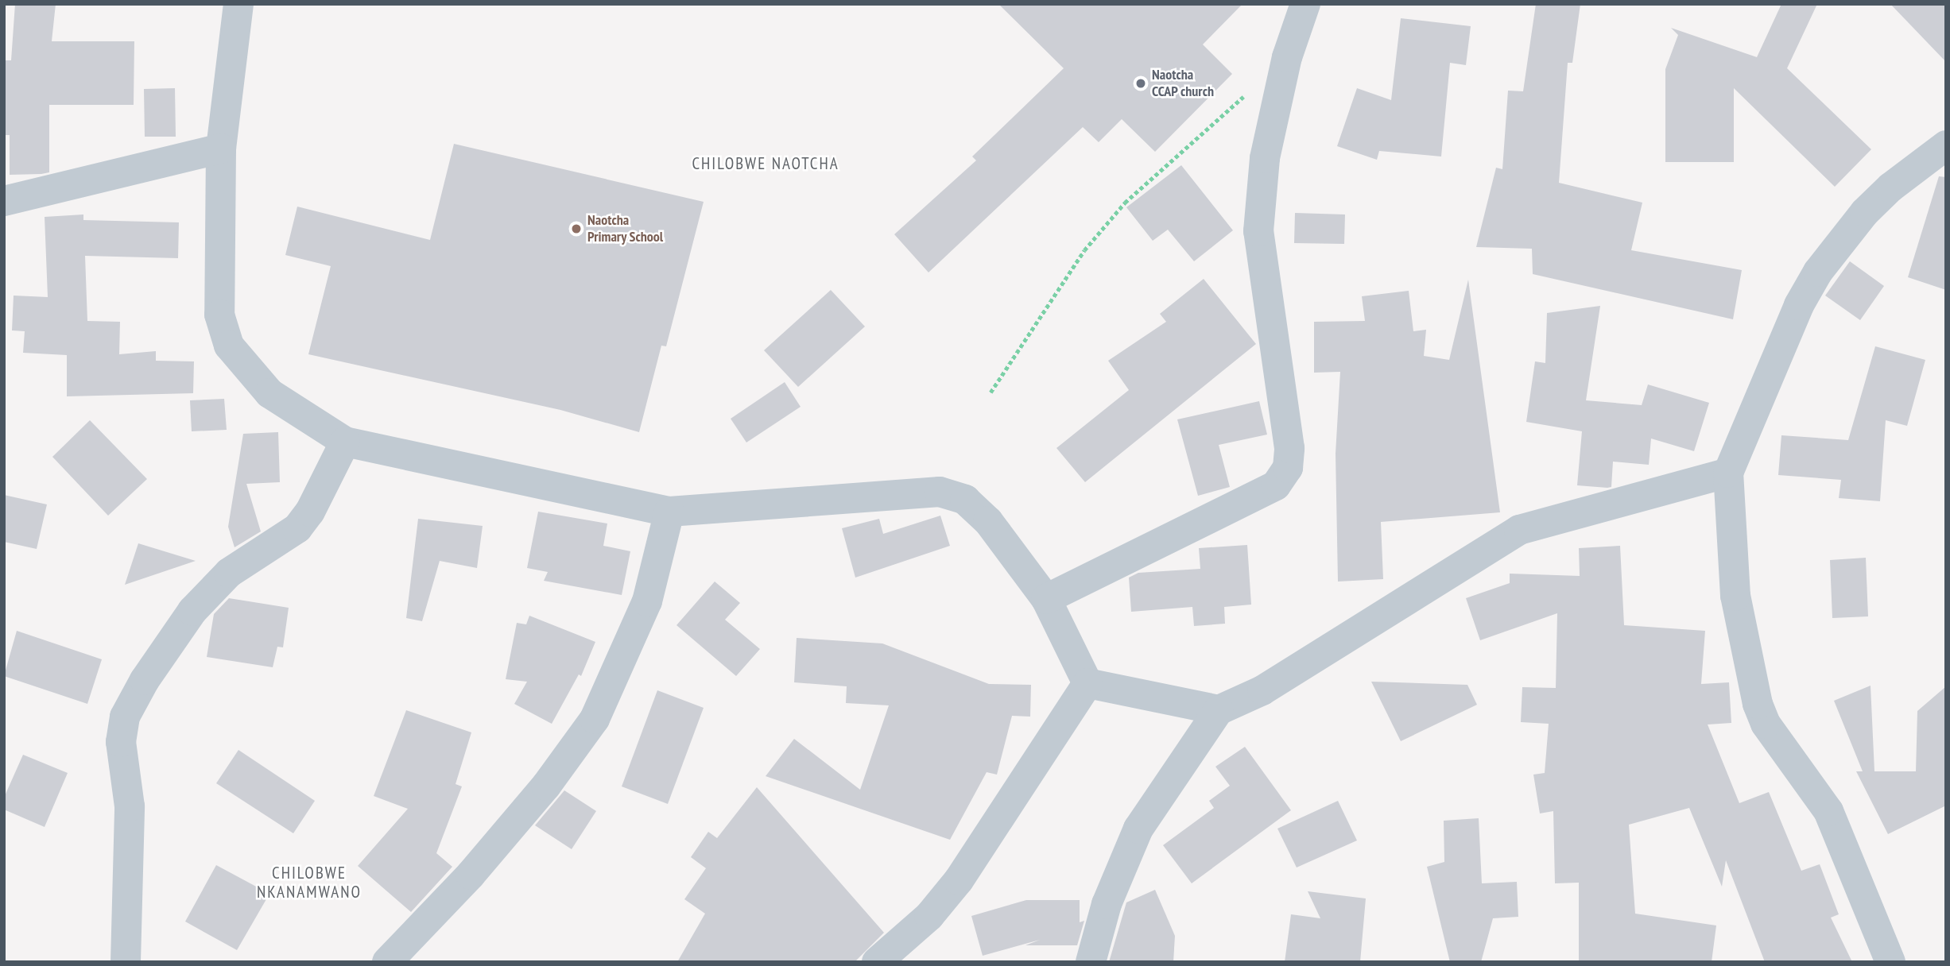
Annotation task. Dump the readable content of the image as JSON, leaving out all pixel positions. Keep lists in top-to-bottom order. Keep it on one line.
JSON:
{"districts":["CHILOBWE NAOTCHA","CHILOBWE NKANAMWANO"],"places":["Naotcha CCAP church","Naotcha Primary School"]}
